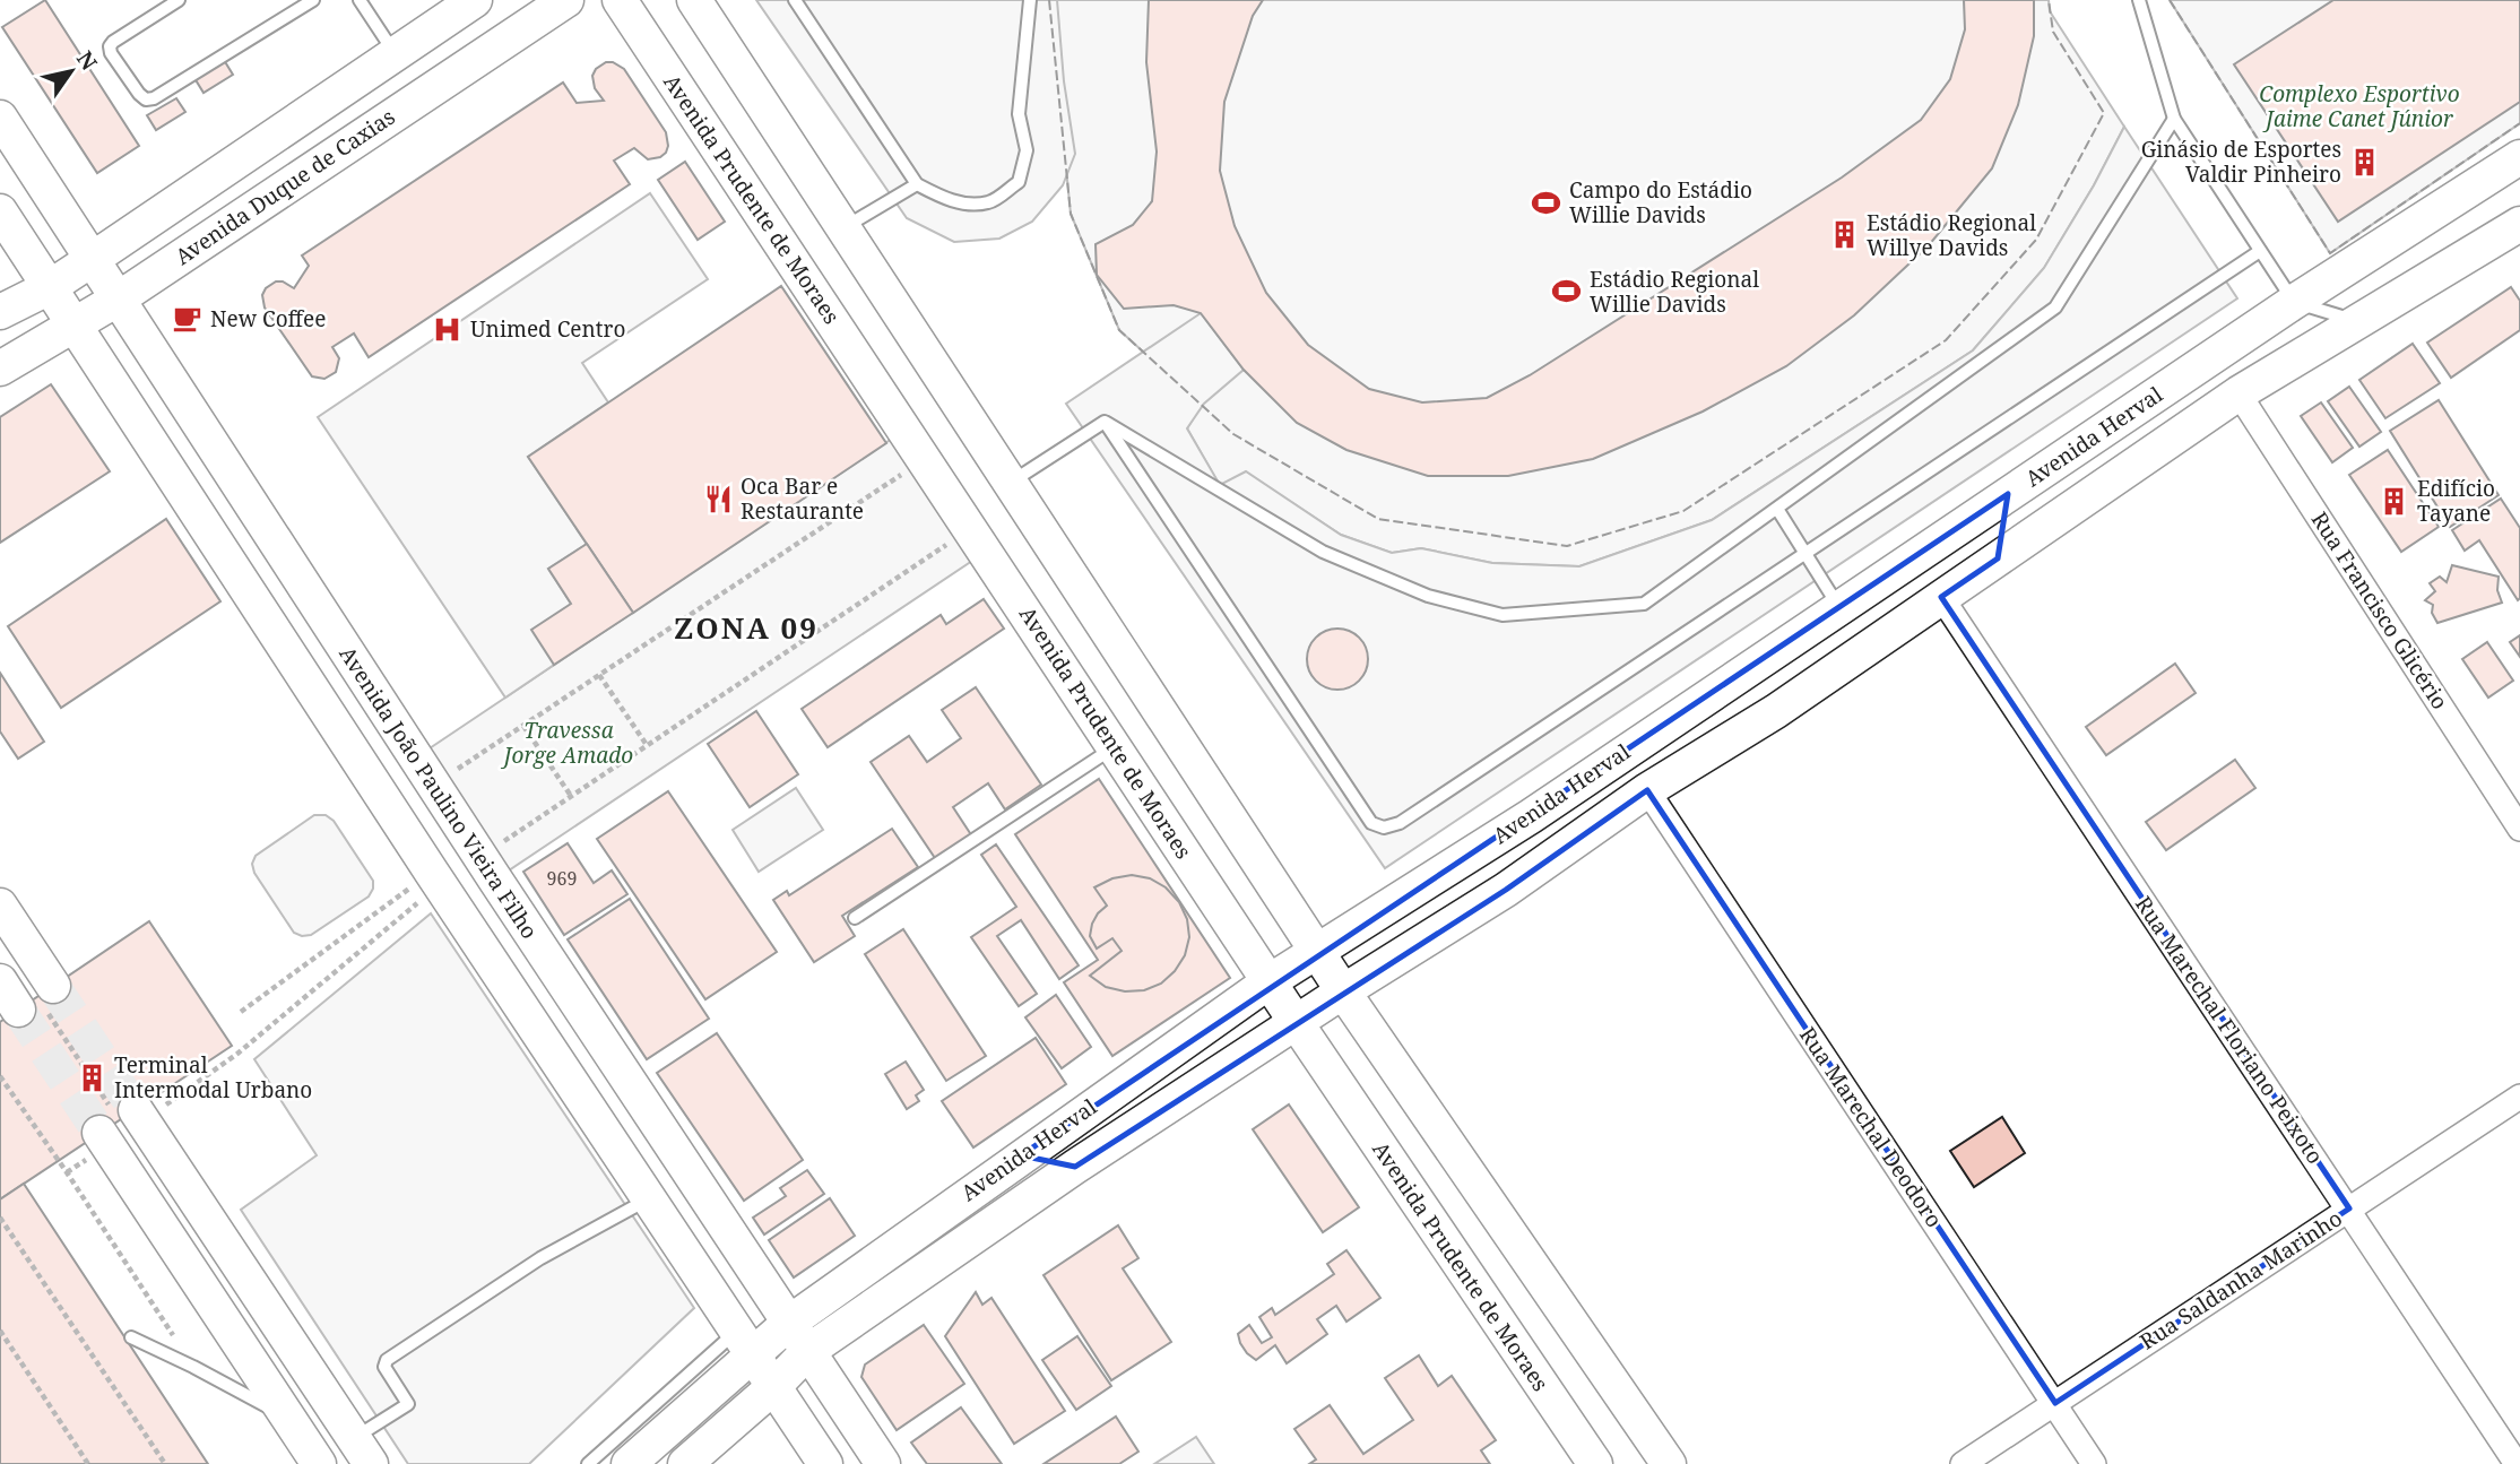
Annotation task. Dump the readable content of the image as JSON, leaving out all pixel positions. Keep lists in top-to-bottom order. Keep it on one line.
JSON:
{"streets":{"main road":["Avenida Duque de Caxias","Avenida Prudente de Moraes","Avenida Herval","Avenida João Paulino Vieira Filho"],"street":["Rua Francisco Glicério","Rua Marechal Floriano Peixoto","Rua Marechal Deodoro","Rua Saldanha Marinho"]},"crossings":[["Avenida Duque de Caxias","Avenida João Paulino Vieira Filho"],["Avenida Prudente de Moraes","Avenida Herval"],["Avenida Herval","Rua Francisco Glicério"],["Avenida Herval","Avenida João Paulino Vieira Filho"],["Avenida Herval","Rua Marechal Floriano Peixoto"],["Avenida Herval","Rua Marechal Deodoro"],["Rua Marechal Floriano Peixoto","Rua Saldanha Marinho"],["Rua Marechal Deodoro","Rua Saldanha Marinho"]],"districts":["ZONA 09"],"parks":["Complexo Esportivo Jaime Canet Júnior","Travessa Jorge Amado"],"places":{"building":["Ginásio de Esportes Valdir Pinheiro","Estádio Regional Willye Davids","Edifício Tayane","Terminal Intermodal Urbano"],"sports":["Campo do Estádio Willie Davids","Estádio Regional Willie Davids"],"cafe":["New Coffee"],"hospital":["Unimed Centro"],"restaurant":["Oca Bar e Restaurante"]},"house_numbers":["969"],"north":"top right"}
